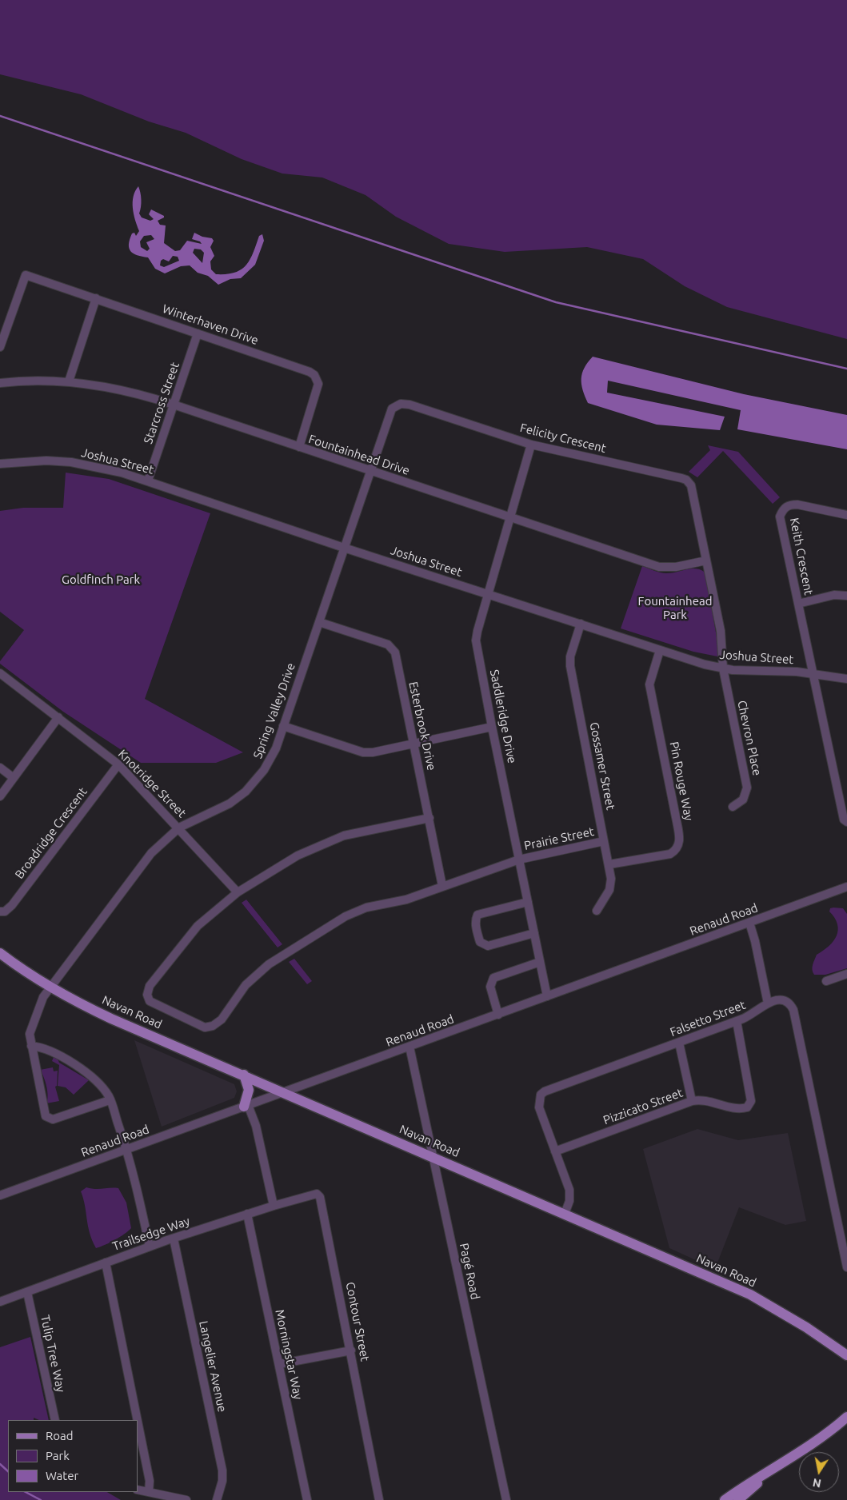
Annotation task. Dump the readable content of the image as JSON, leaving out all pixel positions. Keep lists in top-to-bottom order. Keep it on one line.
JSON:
{"streets":{"main road":["Navan Road"],"street":["Winterhaven Drive","Starcross Street","Felicity Crescent","Fountainhead Drive","Joshua Street","Keith Crescent","Spring Valley Drive","Saddleridge Drive","Esterbrook Drive","Chevron Place","Gossamer Street","Pin Rouge Way","Knotridge Street","Broadridge Crescent","Prairie Street","Renaud Road","Falsetto Street","Pizzicato Street","Trailsedge Way","Pagé Road","Contour Street","Tulip Tree Way","Morningstar Way","Langelier Avenue"]},"crossings":[["Winterhaven Drive","Starcross Street"],["Winterhaven Drive","Fountainhead Drive"],["Starcross Street","Fountainhead Drive"],["Starcross Street","Joshua Street"],["Felicity Crescent","Fountainhead Drive"],["Felicity Crescent","Joshua Street"],["Felicity Crescent","Spring Valley Drive"],["Felicity Crescent","Saddleridge Drive"],["Felicity Crescent","Chevron Place"],["Fountainhead Drive","Saddleridge Drive"],["Joshua Street","Keith Crescent"],["Joshua Street","Spring Valley Drive"],["Joshua Street","Saddleridge Drive"],["Joshua Street","Chevron Place"],["Joshua Street","Gossamer Street"],["Joshua Street","Pin Rouge Way"],["Spring Valley Drive","Esterbrook Drive"],["Spring Valley Drive","Knotridge Street"],["Spring Valley Drive","Navan Road"],["Saddleridge Drive","Prairie Street"],["Saddleridge Drive","Renaud Road"],["Esterbrook Drive","Prairie Street"],["Gossamer Street","Pin Rouge Way"],["Gossamer Street","Prairie Street"],["Knotridge Street","Broadridge Crescent"],["Knotridge Street","Prairie Street"],["Renaud Road","Navan Road"],["Renaud Road","Pagé Road"],["Navan Road","Falsetto Street"],["Navan Road","Pagé Road"],["Falsetto Street","Pizzicato Street"],["Trailsedge Way","Contour Street"],["Trailsedge Way","Morningstar Way"],["Trailsedge Way","Langelier Avenue"]],"parks":["Goldfinch Park","Fountainhead Park"],"legend":["Road","Park","Water"],"north":"bottom"}
